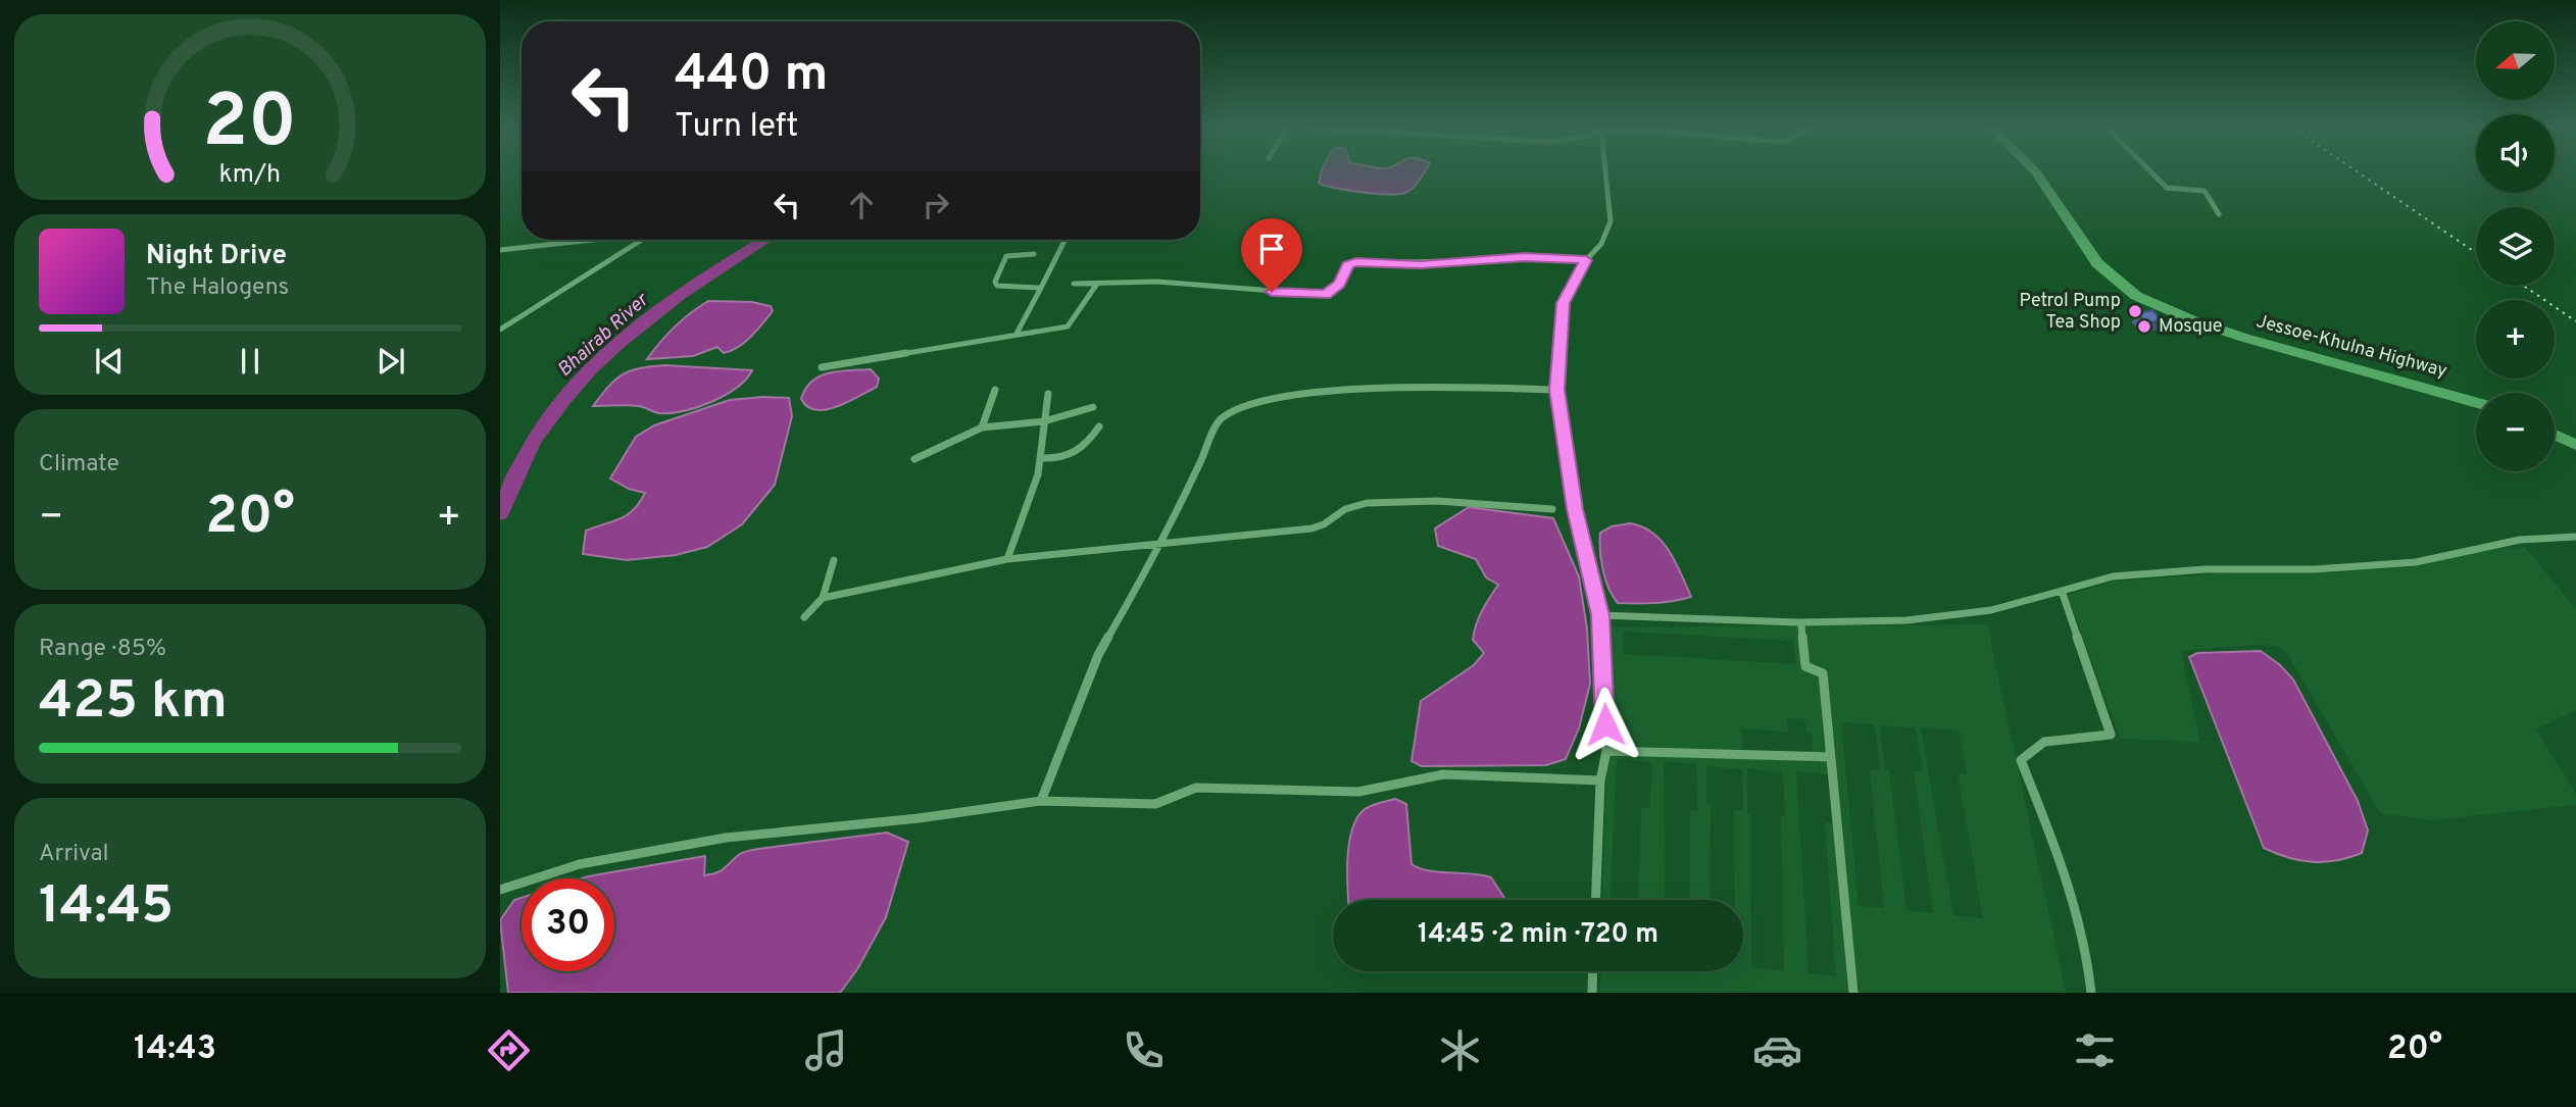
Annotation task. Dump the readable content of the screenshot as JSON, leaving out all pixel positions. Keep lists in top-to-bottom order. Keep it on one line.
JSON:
{"streets":{"highway":["Jessoe-Khulna Highway"]},"water":["Bhairab River"],"places":["Petrol Pump Tea Shop","Mosque"],"north":"left","page":{"map_buttons":["+","−"],"turn":["440 m","Turn left"],"song":["Night Drive","The Halogens"],"tile":["Climate",["Range · 85%","425 km"],["Arrival","14:45"]],"heat":["−","20°","+"],"limit":"30","trip":"14:45 · 2 min · 720 m","tabs":["14:43","20°"],"gauge":["20","km/h"]}}
